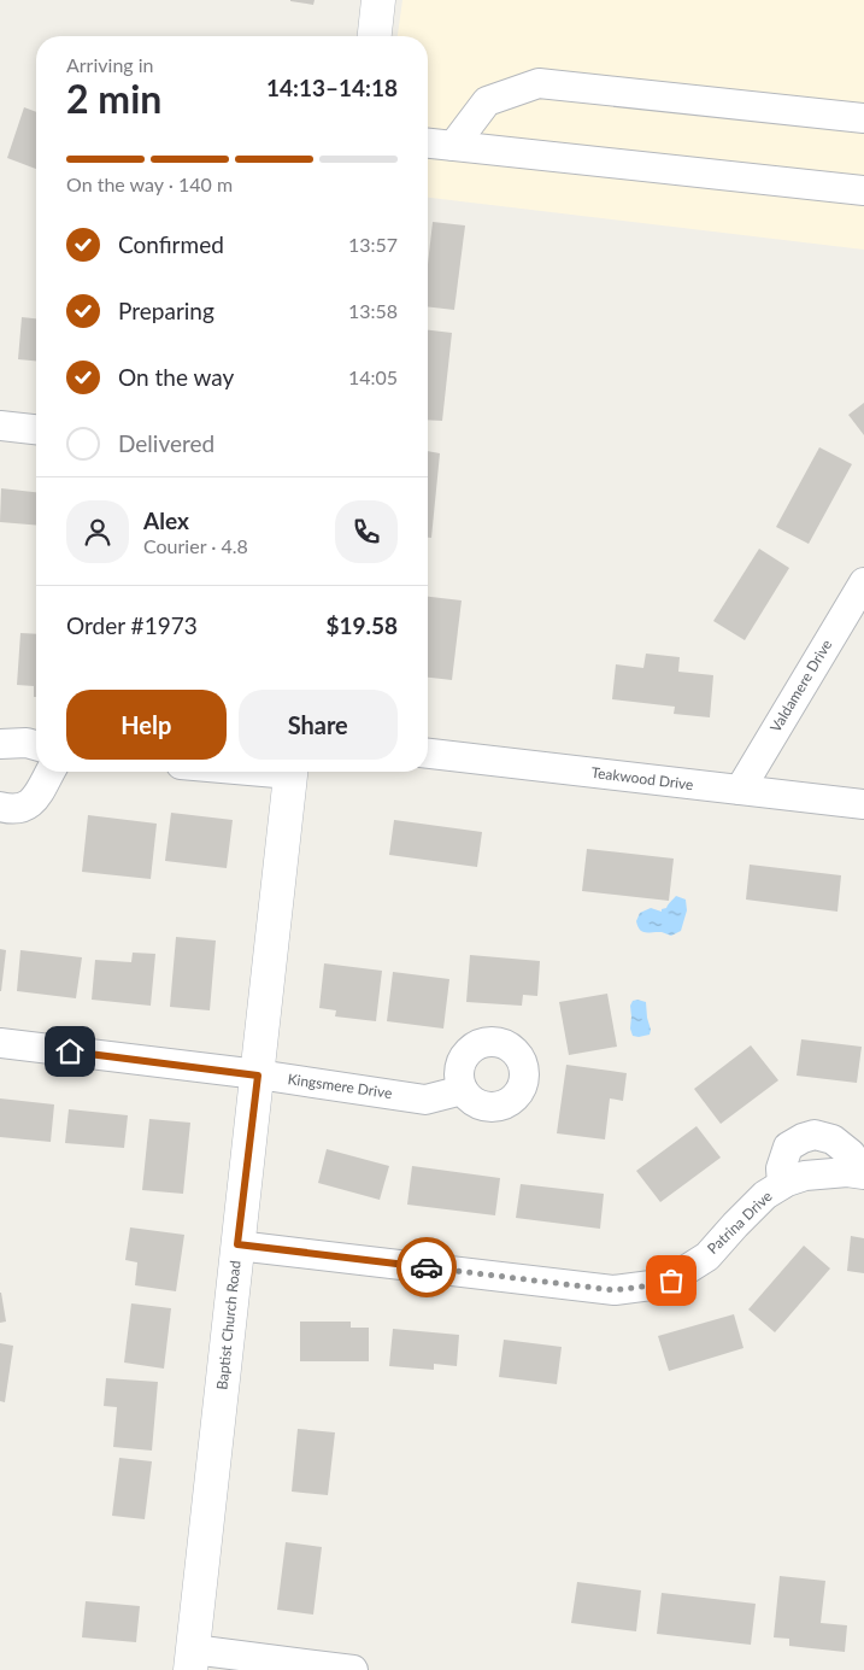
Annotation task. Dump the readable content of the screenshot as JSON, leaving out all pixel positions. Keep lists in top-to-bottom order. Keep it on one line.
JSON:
{"streets":{"street":["Valdamere Drive","Teakwood Drive","Kingsmere Drive","Patrina Drive","Baptist Church Road"]},"crossings":[["Valdamere Drive","Teakwood Drive"],["Kingsmere Drive","Baptist Church Road"],["Patrina Drive","Baptist Church Road"]],"page":{"heading":["2 min","Arriving in","14:13–14:18"],"panel":["Alex","Courier · 4.8","Order #1973","$19.58"],"bar":"On the way · 140 m","list":[["Confirmed","13:57"],["Preparing","13:58"],["On the way","14:05"],"Delivered"],"buttons":["Help","Share"]}}
